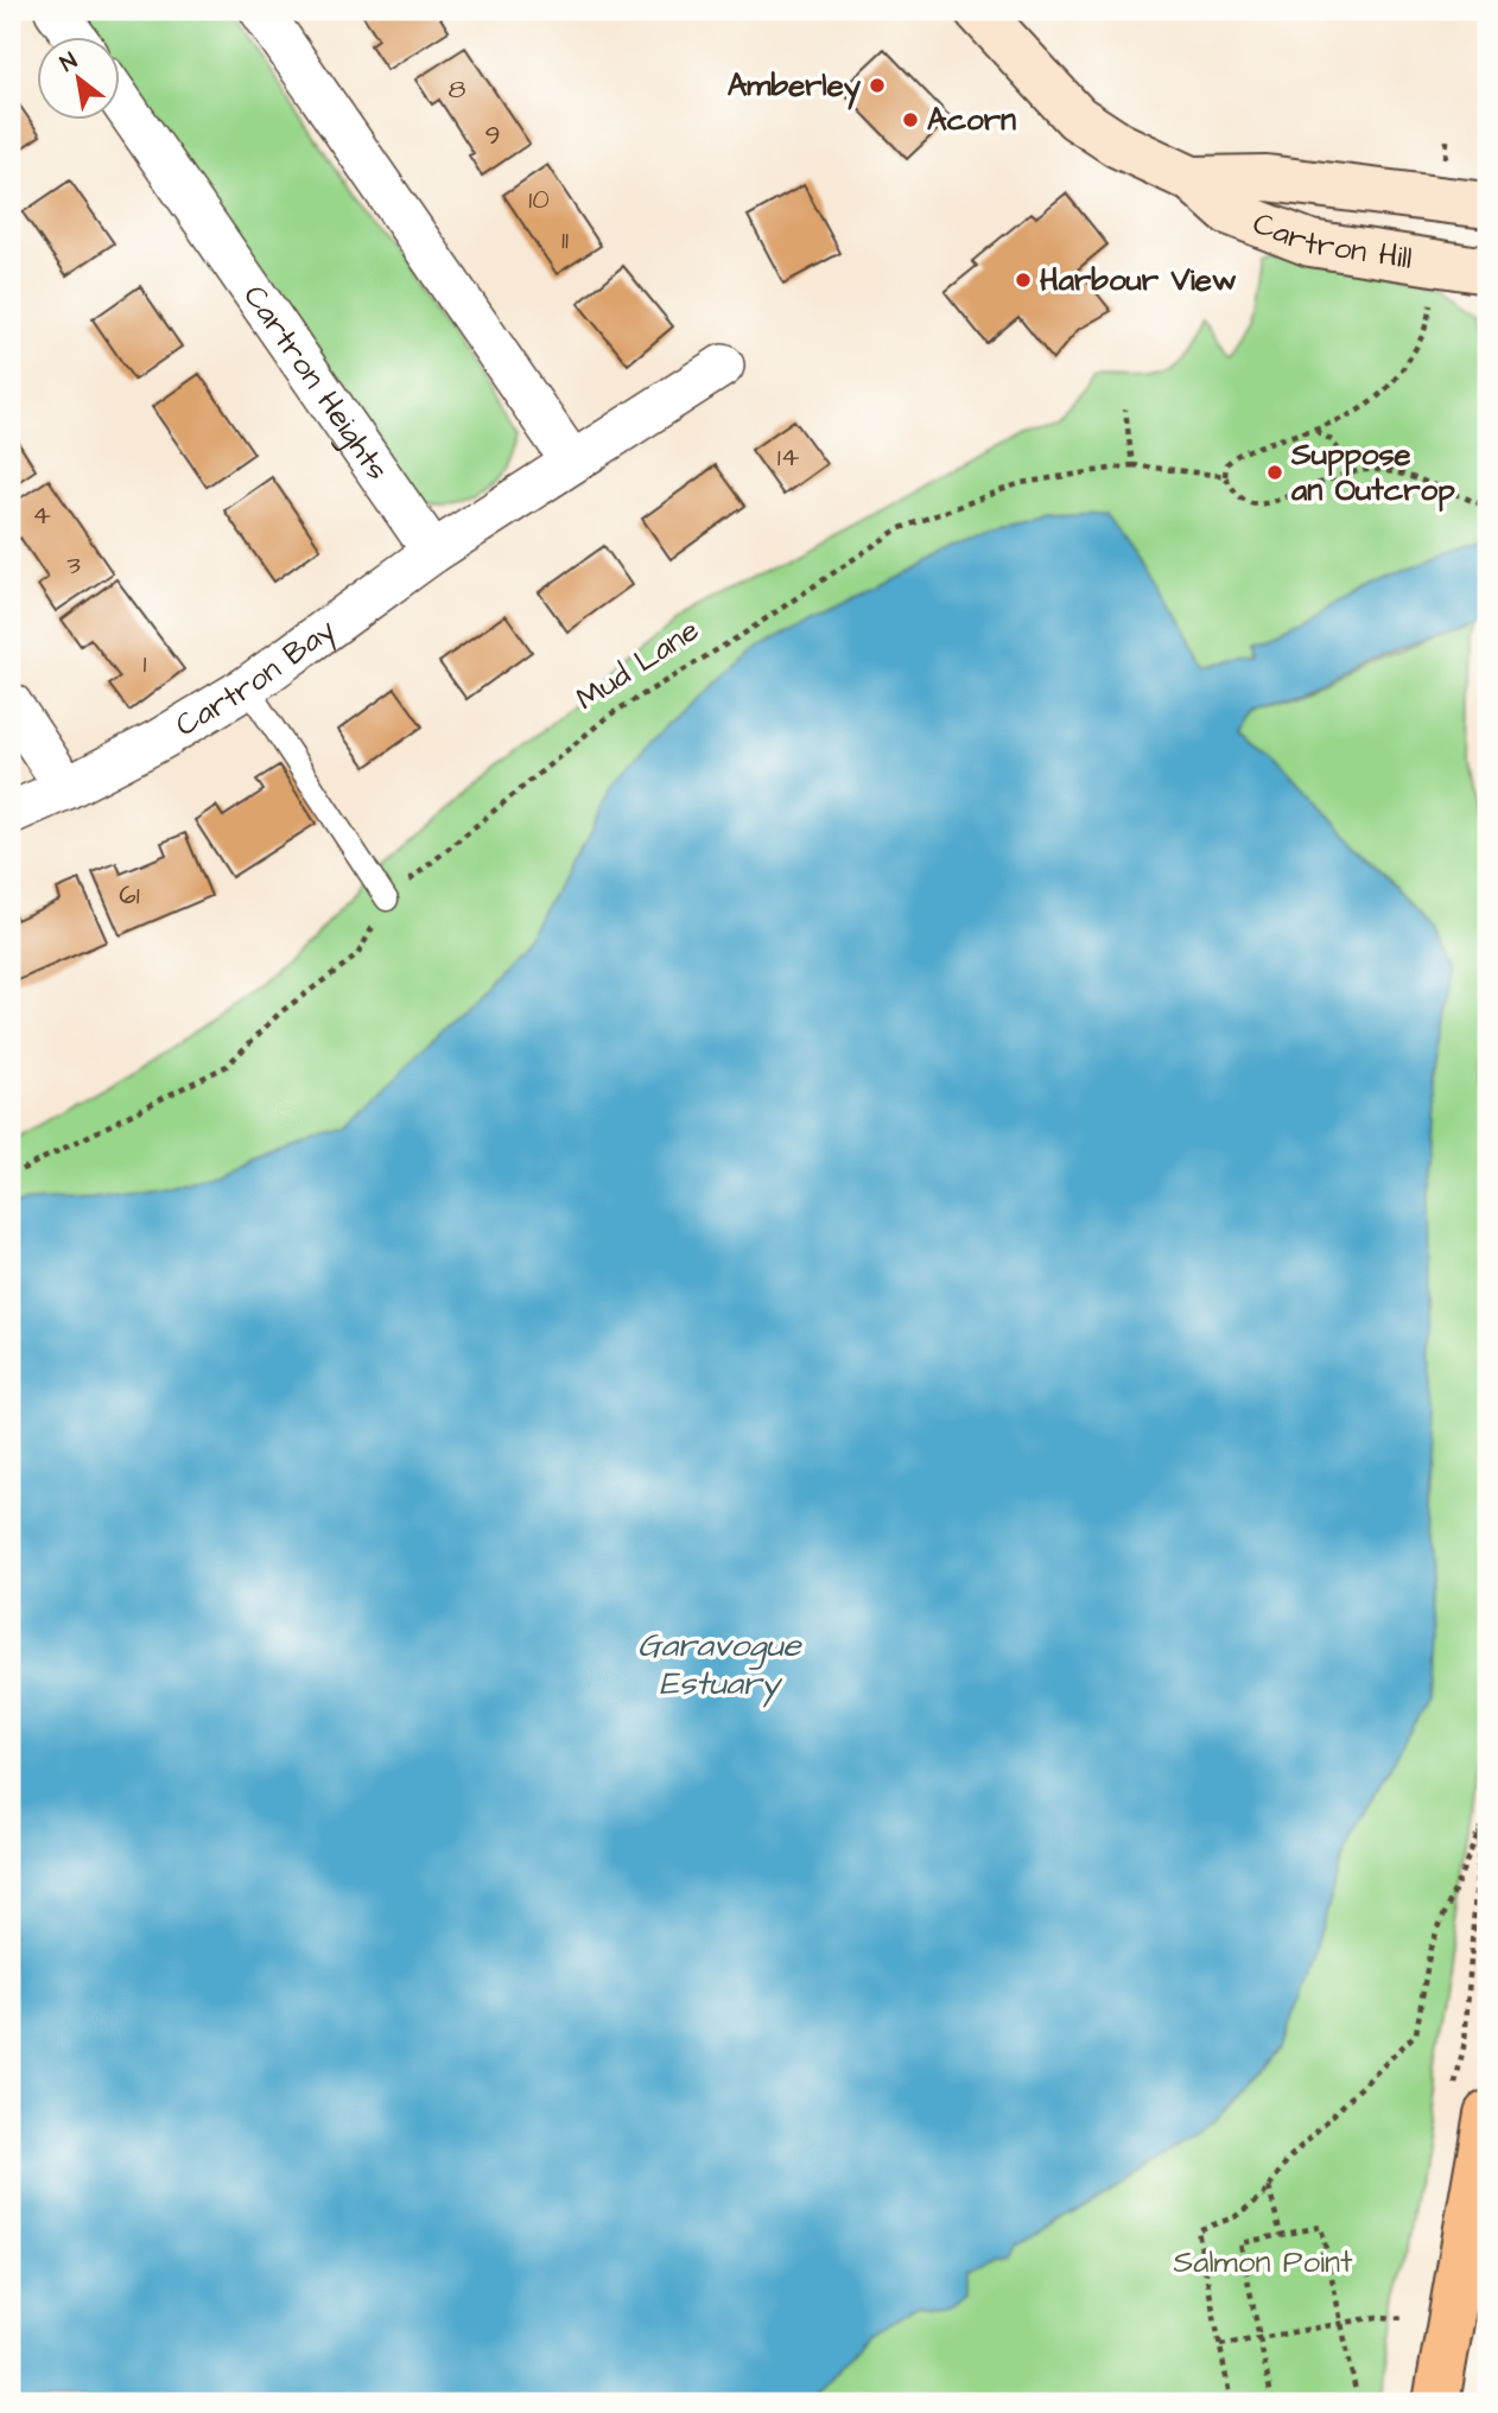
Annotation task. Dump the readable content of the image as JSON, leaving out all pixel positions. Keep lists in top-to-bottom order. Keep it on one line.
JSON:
{"streets":{"main road":["Cartron Hill"],"street":["Cartron Heights","Cartron Bay"],"path":["Mud Lane"]},"crossings":[["Cartron Heights","Cartron Bay"]],"water":["Garavogue Estuary"],"parks":["Salmon Point"],"places":["Amberley","Acorn","Harbour View","Suppose an Outcrop"],"house_numbers":["8","9","10","11","14","4","3","1","61"],"north":"top left"}
